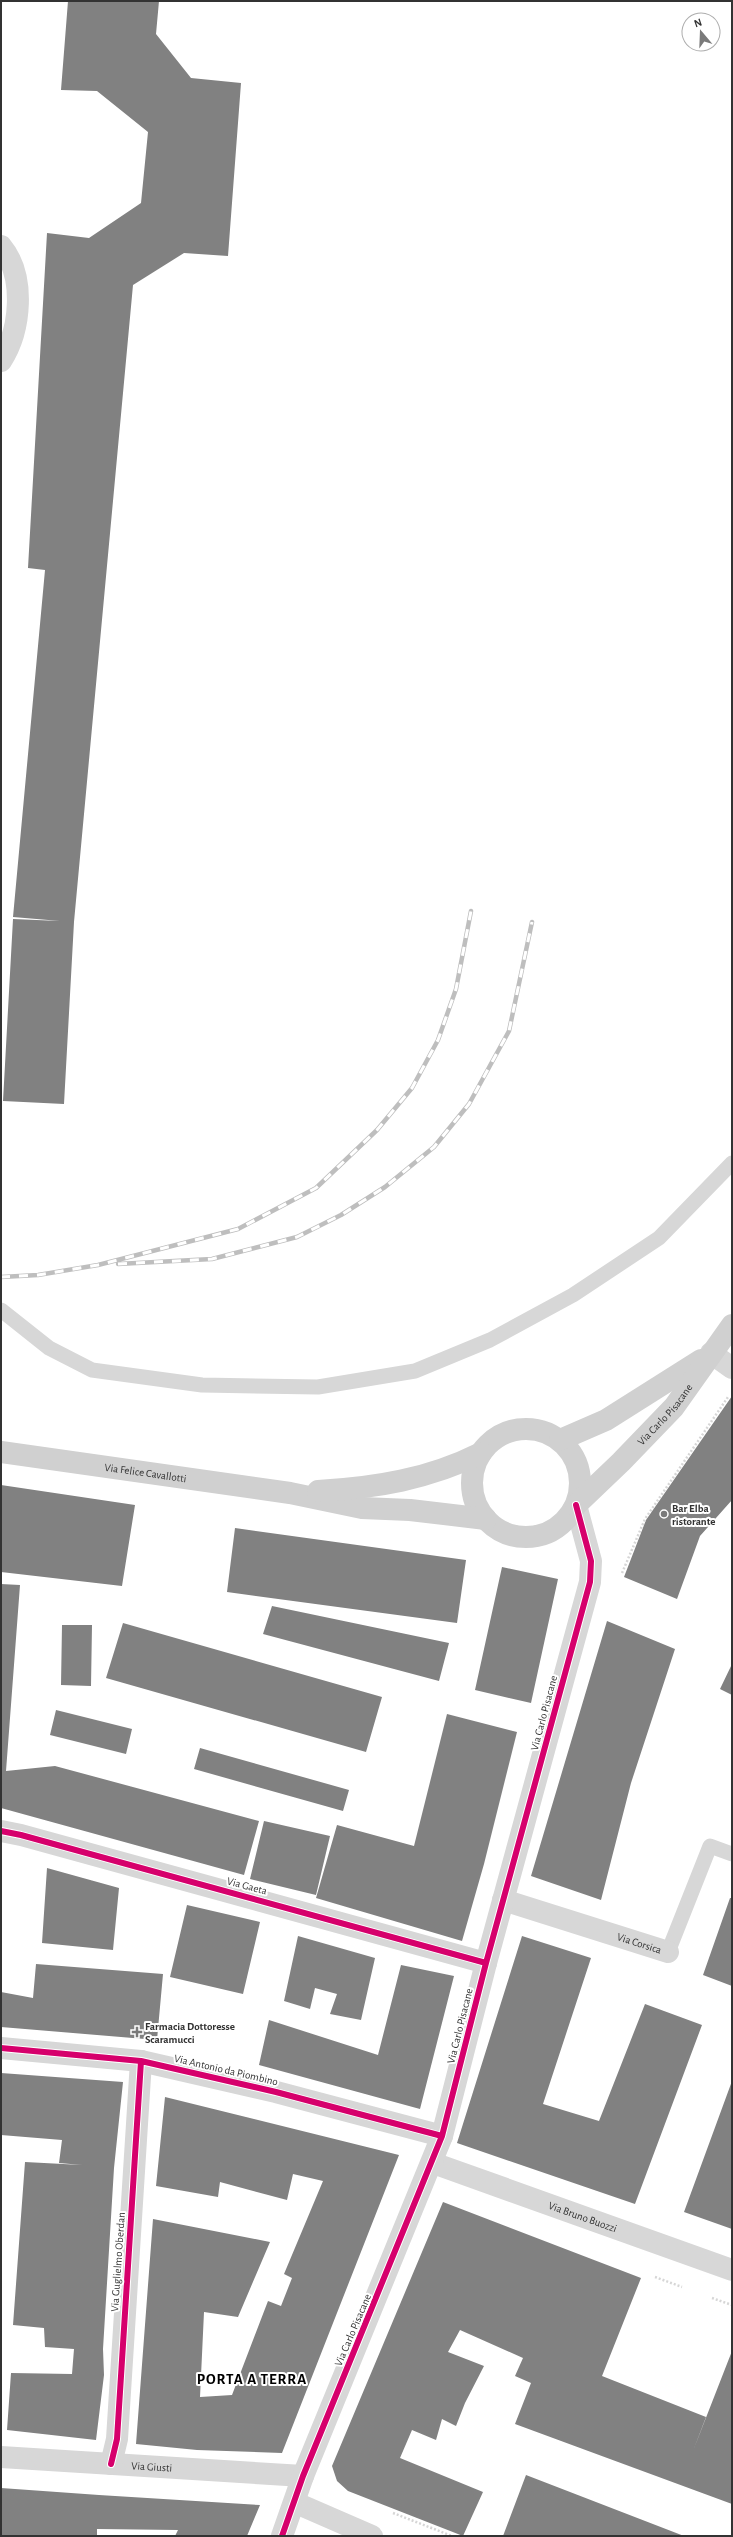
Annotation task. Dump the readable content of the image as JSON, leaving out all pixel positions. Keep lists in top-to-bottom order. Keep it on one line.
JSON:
{"streets":{"main road":["Via Carlo Pisacane","Via Felice Cavallotti"],"street":["Via Gaeta","Via Corsica","Via Antonio da Piombino","Via Bruno Buozzi","Via Guglielmo Oberdan","Via Giusti"]},"crossings":[["Via Carlo Pisacane","Via Felice Cavallotti"],["Via Carlo Pisacane","Via Gaeta"],["Via Carlo Pisacane","Via Corsica"],["Via Carlo Pisacane","Via Antonio da Piombino"],["Via Carlo Pisacane","Via Bruno Buozzi"],["Via Carlo Pisacane","Via Giusti"],["Via Antonio da Piombino","Via Guglielmo Oberdan"],["Via Guglielmo Oberdan","Via Giusti"]],"districts":["PORTA A TERRA"],"places":{"other":["Bar Elba ristorante"],"health":["Farmacia Dottoresse Scaramucci"]},"north":"top"}
